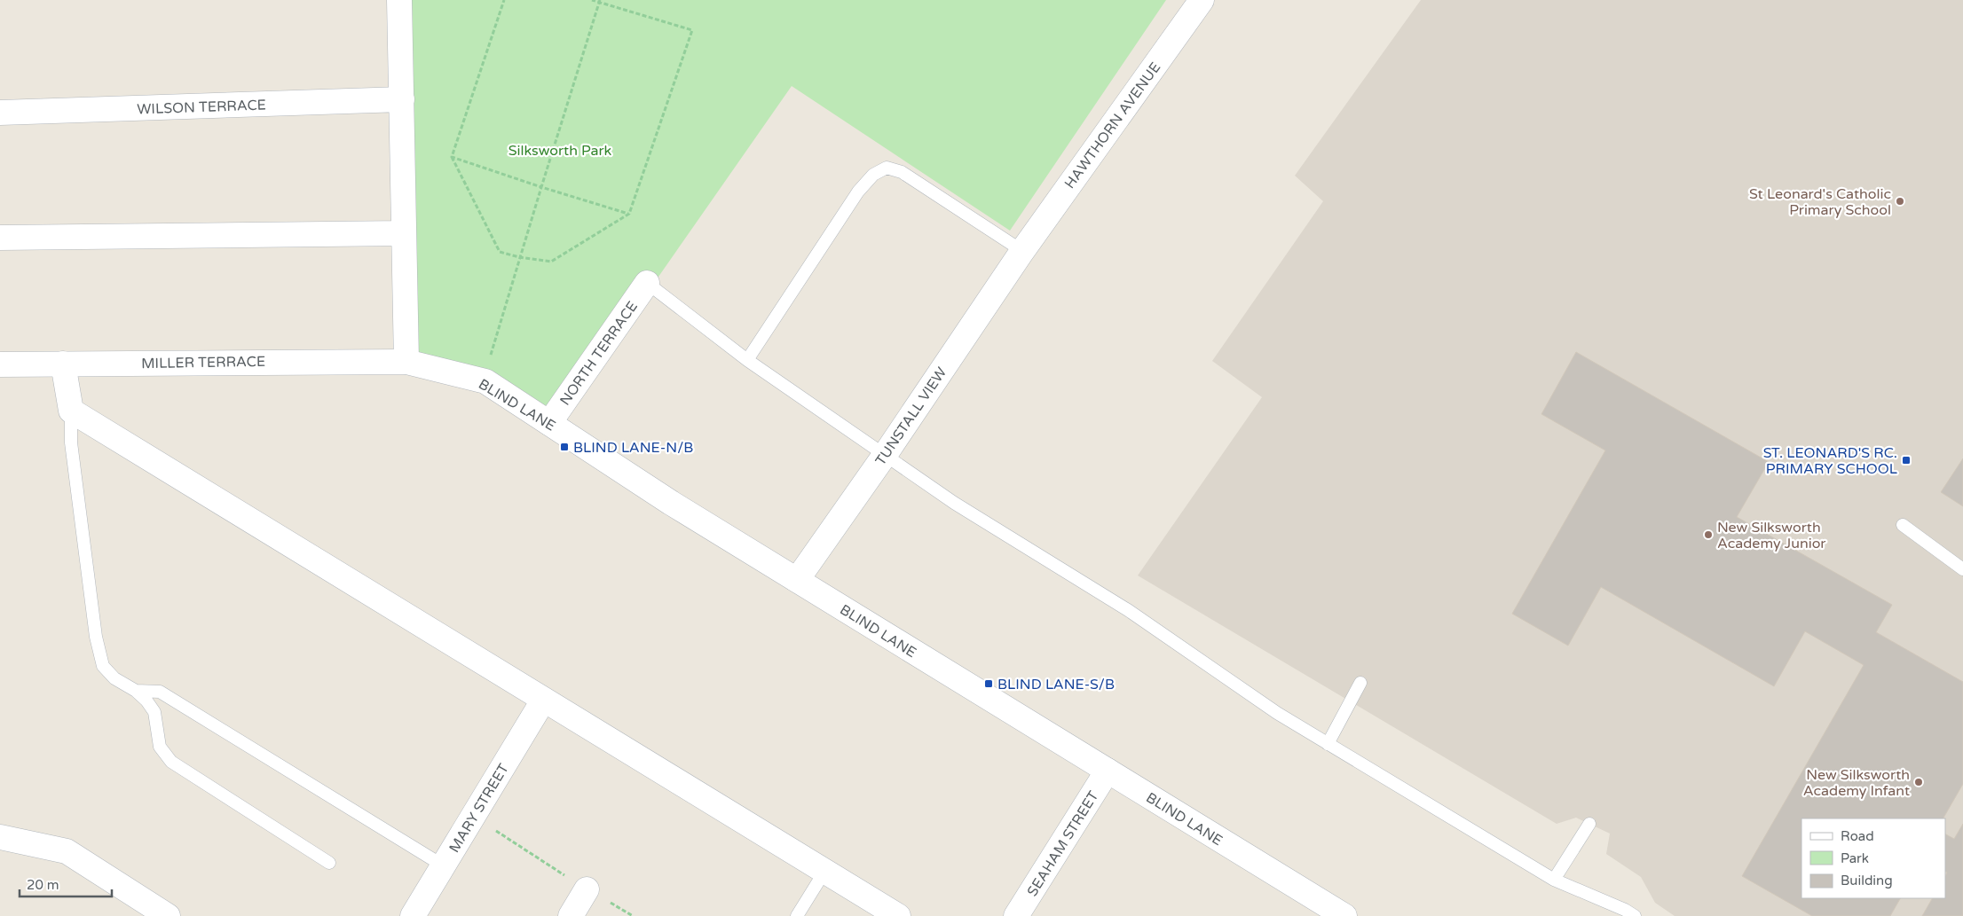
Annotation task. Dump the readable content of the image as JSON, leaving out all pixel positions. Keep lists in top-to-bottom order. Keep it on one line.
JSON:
{"streets":{"street":["WILSON TERRACE","HAWTHORN AVENUE","NORTH TERRACE","MILLER TERRACE","BLIND LANE","TUNSTALL VIEW","MARY STREET","SEAHAM STREET"]},"crossings":[["HAWTHORN AVENUE","TUNSTALL VIEW"],["NORTH TERRACE","BLIND LANE"],["MILLER TERRACE","BLIND LANE"],["BLIND LANE","TUNSTALL VIEW"],["BLIND LANE","SEAHAM STREET"]],"parks":["Silksworth Park"],"places":{"other":["St Leonard's Catholic Primary School","New Silksworth Academy Junior","New Silksworth Academy Infant"],"transit":["BLIND LANE-N/B","ST. LEONARD'S RC. PRIMARY SCHOOL","BLIND LANE-S/B"]},"legend":["Road","Park","Building"],"scale_bar":"20 m"}
